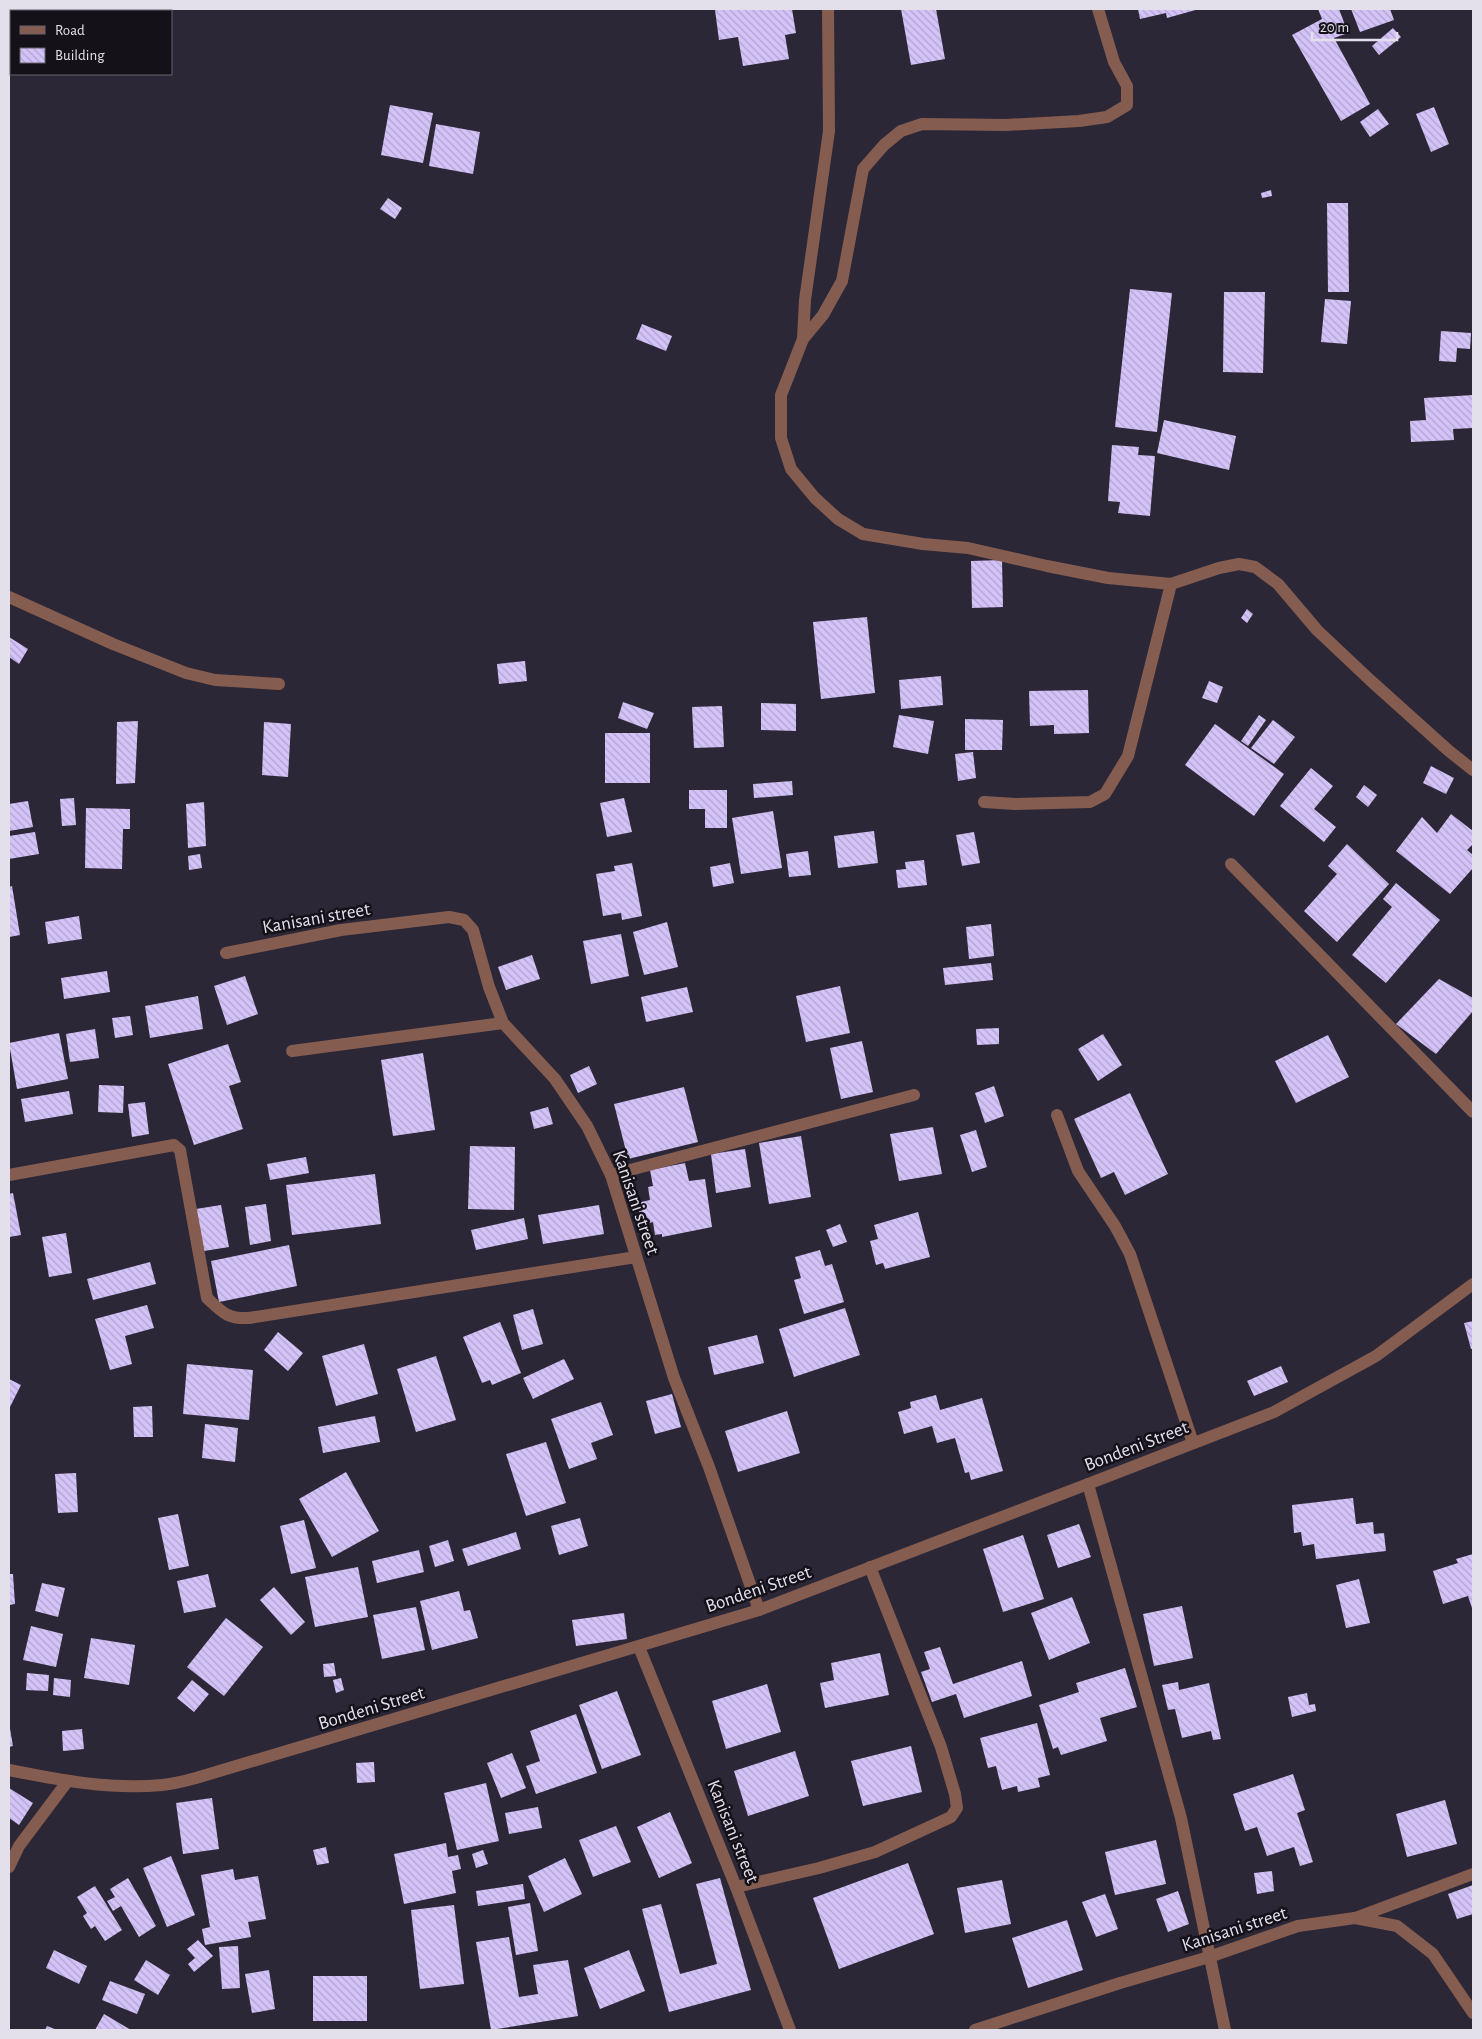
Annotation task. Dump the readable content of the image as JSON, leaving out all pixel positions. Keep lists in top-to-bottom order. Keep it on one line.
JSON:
{"streets":{"street":["Kanisani street","Bondeni Street"]},"crossings":[["Kanisani street","Bondeni Street"]],"legend":["Road","Building"],"scale_bar":"20 m"}
